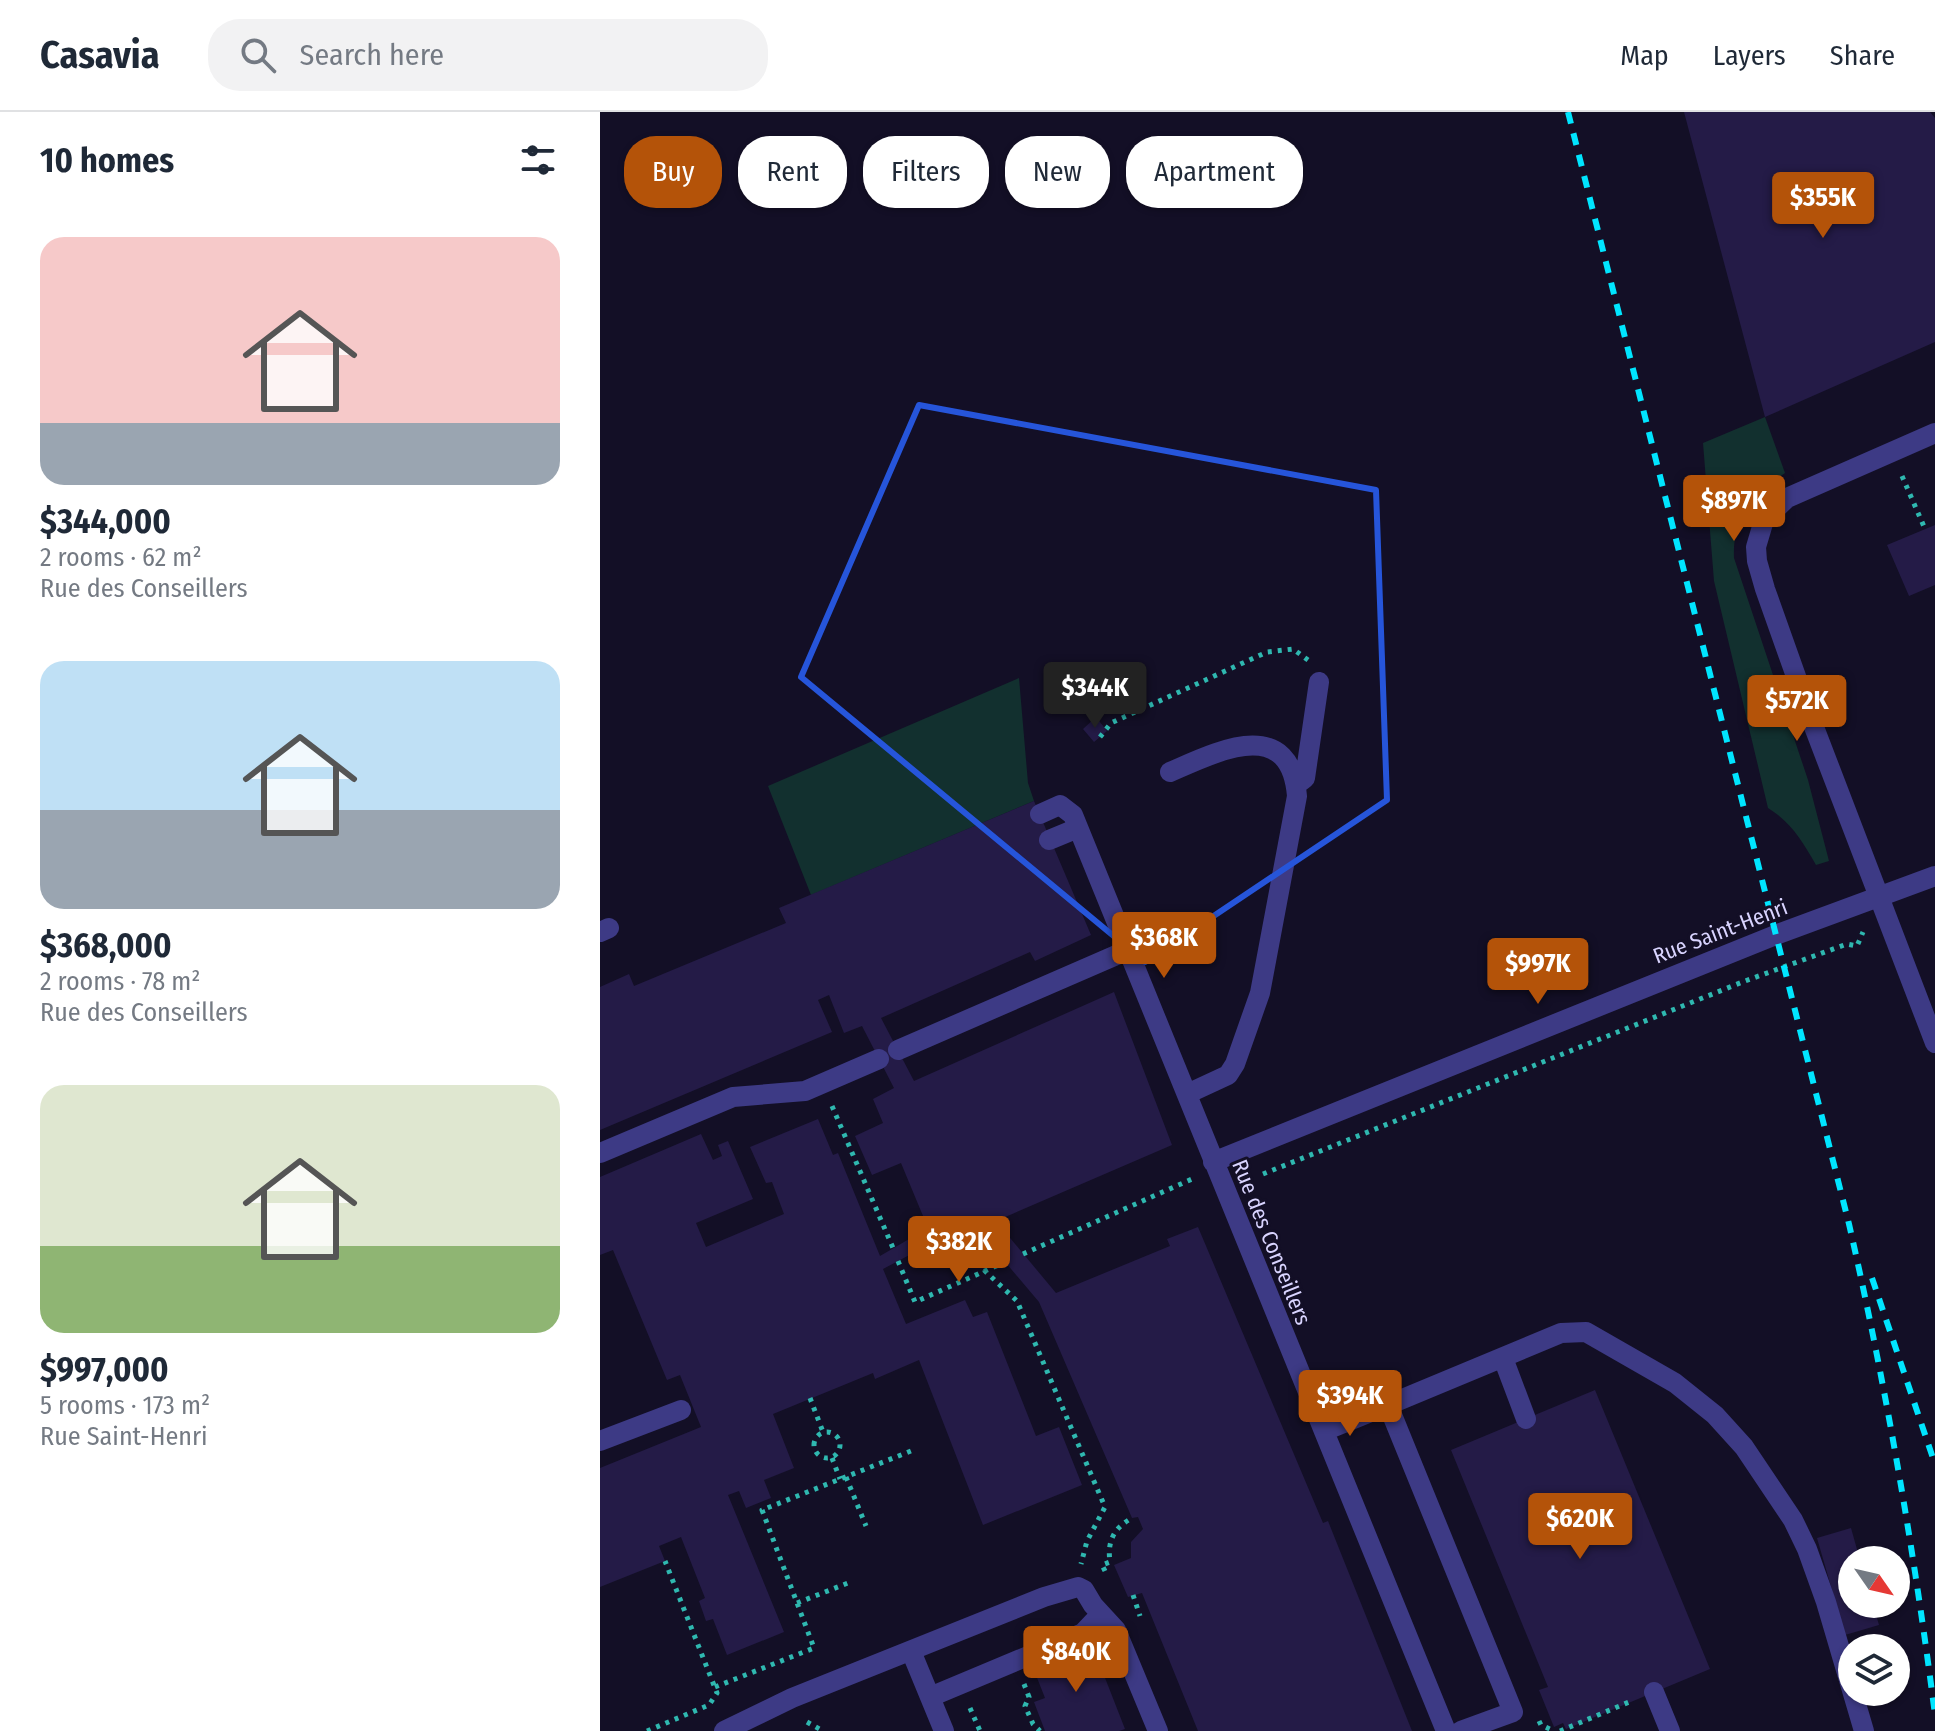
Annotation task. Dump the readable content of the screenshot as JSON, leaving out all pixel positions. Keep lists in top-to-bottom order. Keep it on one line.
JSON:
{"streets":{"street":["Rue Saint-Henri","Rue des Conseillers"]},"crossings":[["Rue Saint-Henri","Rue des Conseillers"]],"north":"bottom right","page":{"header":"Casavia","search":"Search here","nav":["Map","Layers","Share"],"heading":"10 homes","chip":["Buy","Rent","Filters","New","Apartment"],"price":["$355K","$897K","$344K","$572K","$368K","$997K","$382K","$394K","$620K","$840K"],"list":[{"name":"$344,000","note":"2 rooms · 62 m² · Rue des Conseillers"},{"name":"$368,000","note":"2 rooms · 78 m² · Rue des Conseillers"},{"name":"$997,000","note":"5 rooms · 173 m² · Rue Saint-Henri"}]}}
